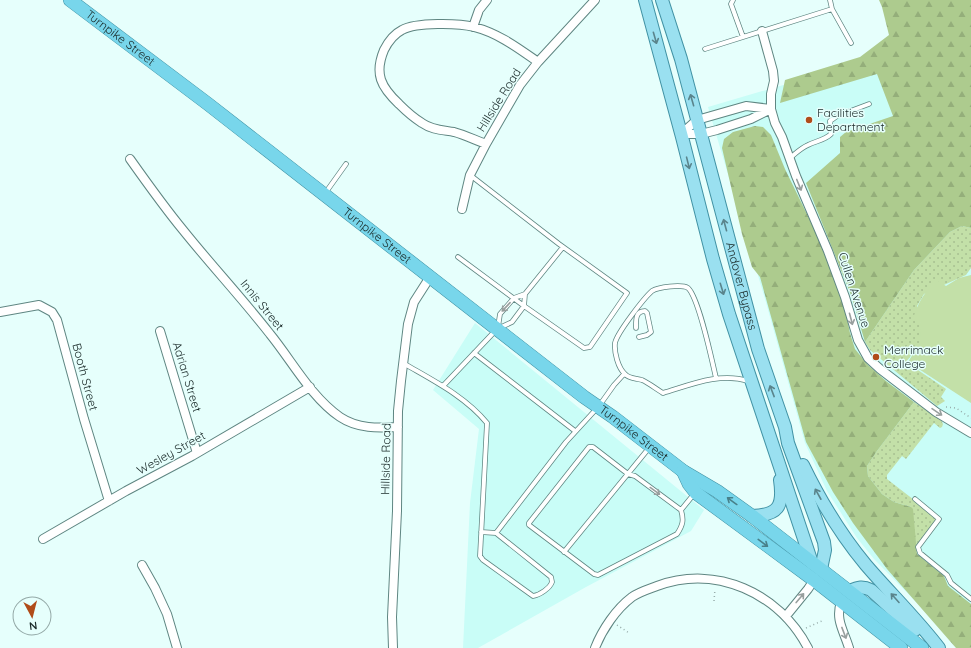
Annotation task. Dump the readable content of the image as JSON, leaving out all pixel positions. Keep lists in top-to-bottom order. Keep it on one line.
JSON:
{"streets":{"highway":["Turnpike Street"],"main road":["Andover Bypass"],"street":["Hillside Road","Cullen Avenue","Innis Street","Booth Street","Adrian Street","Wesley Street"]},"crossings":[["Turnpike Street","Hillside Road"],["Turnpike Street","Andover Bypass"],["Hillside Road","Innis Street"],["Innis Street","Wesley Street"],["Booth Street","Wesley Street"],["Adrian Street","Wesley Street"]],"one_way":["Cullen Avenue"],"places":["Facilities Department","Merrimack College"],"north":"bottom"}
